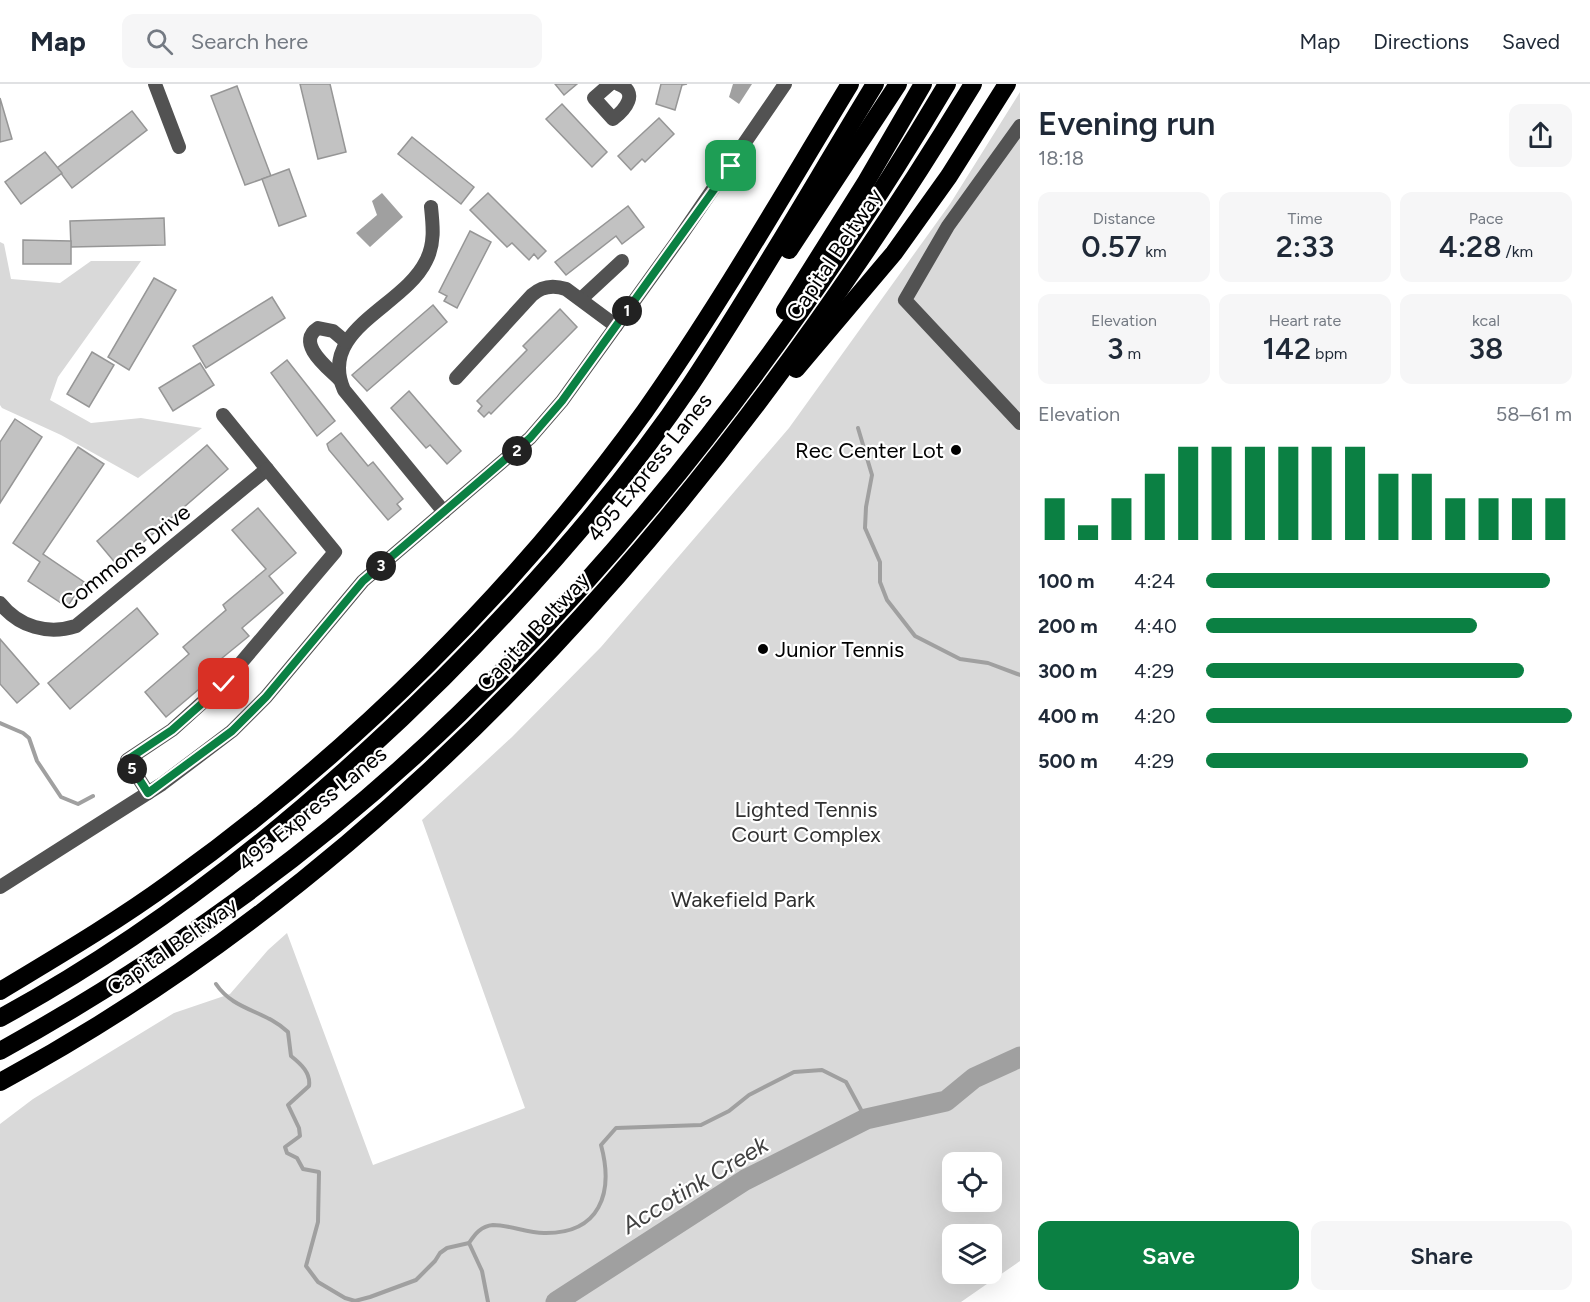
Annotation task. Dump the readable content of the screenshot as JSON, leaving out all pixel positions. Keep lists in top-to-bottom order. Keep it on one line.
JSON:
{"streets":{"highway":["Capital Beltway","495 Express Lanes"],"street":["Commons Drive"]},"water":["Accotink Creek"],"parks":["Lighted Tennis Court Complex","Wakefield Park"],"places":["Rec Center Lot","Junior Tennis"],"page":{"header":"Map","search":"Search here","nav":["Map","Directions","Saved"],"heading":["Evening run","18:18"],"stats":[["Distance","0.57 km"],["Time","2:33"],["Pace","4:28 /km"],["Elevation","3 m"],["Heart rate","142 bpm"],["kcal","38"]],"pins":["1","2","3","5"],"chart":["Elevation","58–61 m"],"list":[{"name":"100 m","note":"4:24"},{"name":"200 m","note":"4:40"},{"name":"300 m","note":"4:29"},{"name":"400 m","note":"4:20"},{"name":"500 m","note":"4:29"}],"buttons":["Save","Share"]}}
